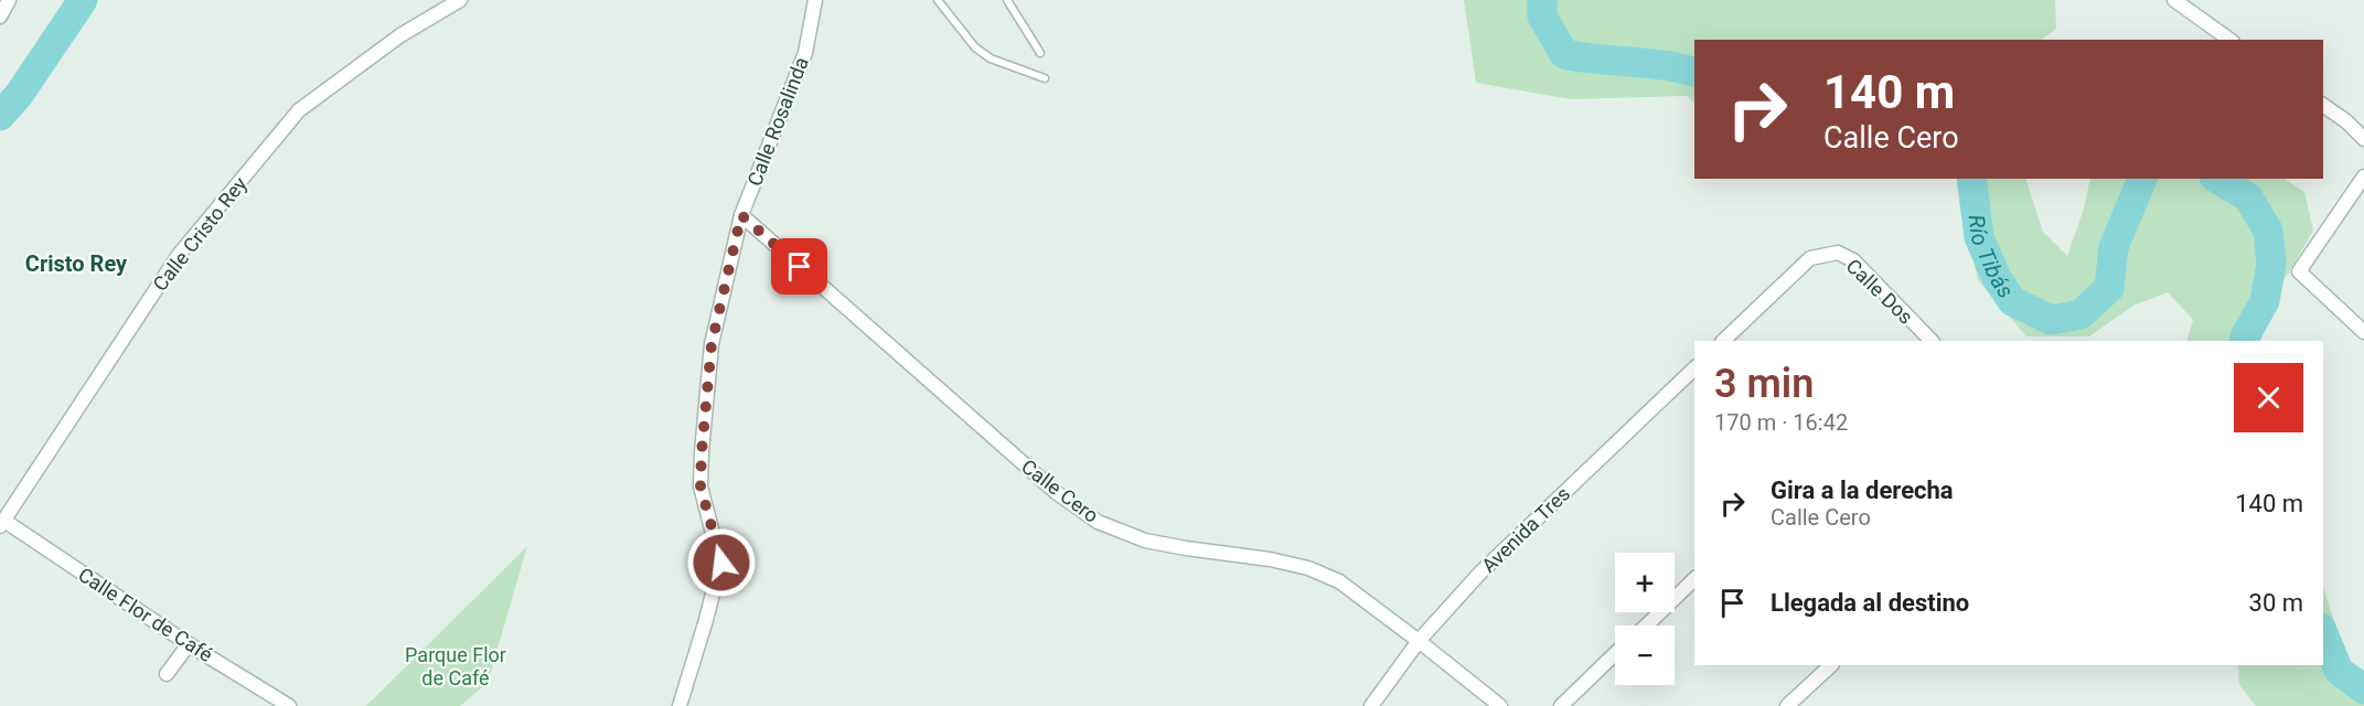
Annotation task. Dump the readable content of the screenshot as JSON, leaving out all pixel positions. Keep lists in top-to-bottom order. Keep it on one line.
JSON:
{"streets":{"street":["Calle Rosalinda","Calle Cristo Rey","Calle Dos","Calle Cero","Avenida Tres","Calle Flor de Café"]},"crossings":[["Calle Rosalinda","Calle Cero"],["Calle Cristo Rey","Calle Flor de Café"],["Calle Cero","Avenida Tres"]],"districts":["Cristo Rey"],"water":["Río Tibás"],"parks":["Parque Flor de Café"],"page":{"turn":["140 m","Calle Cero"],"heading":["3 min","170 m · 16:42"],"list":[{"name":"Gira a la derecha","note":"Calle Cero","value":"140 m"},{"name":"Llegada al destino","value":"30 m"}],"map_buttons":["+","−"]}}
